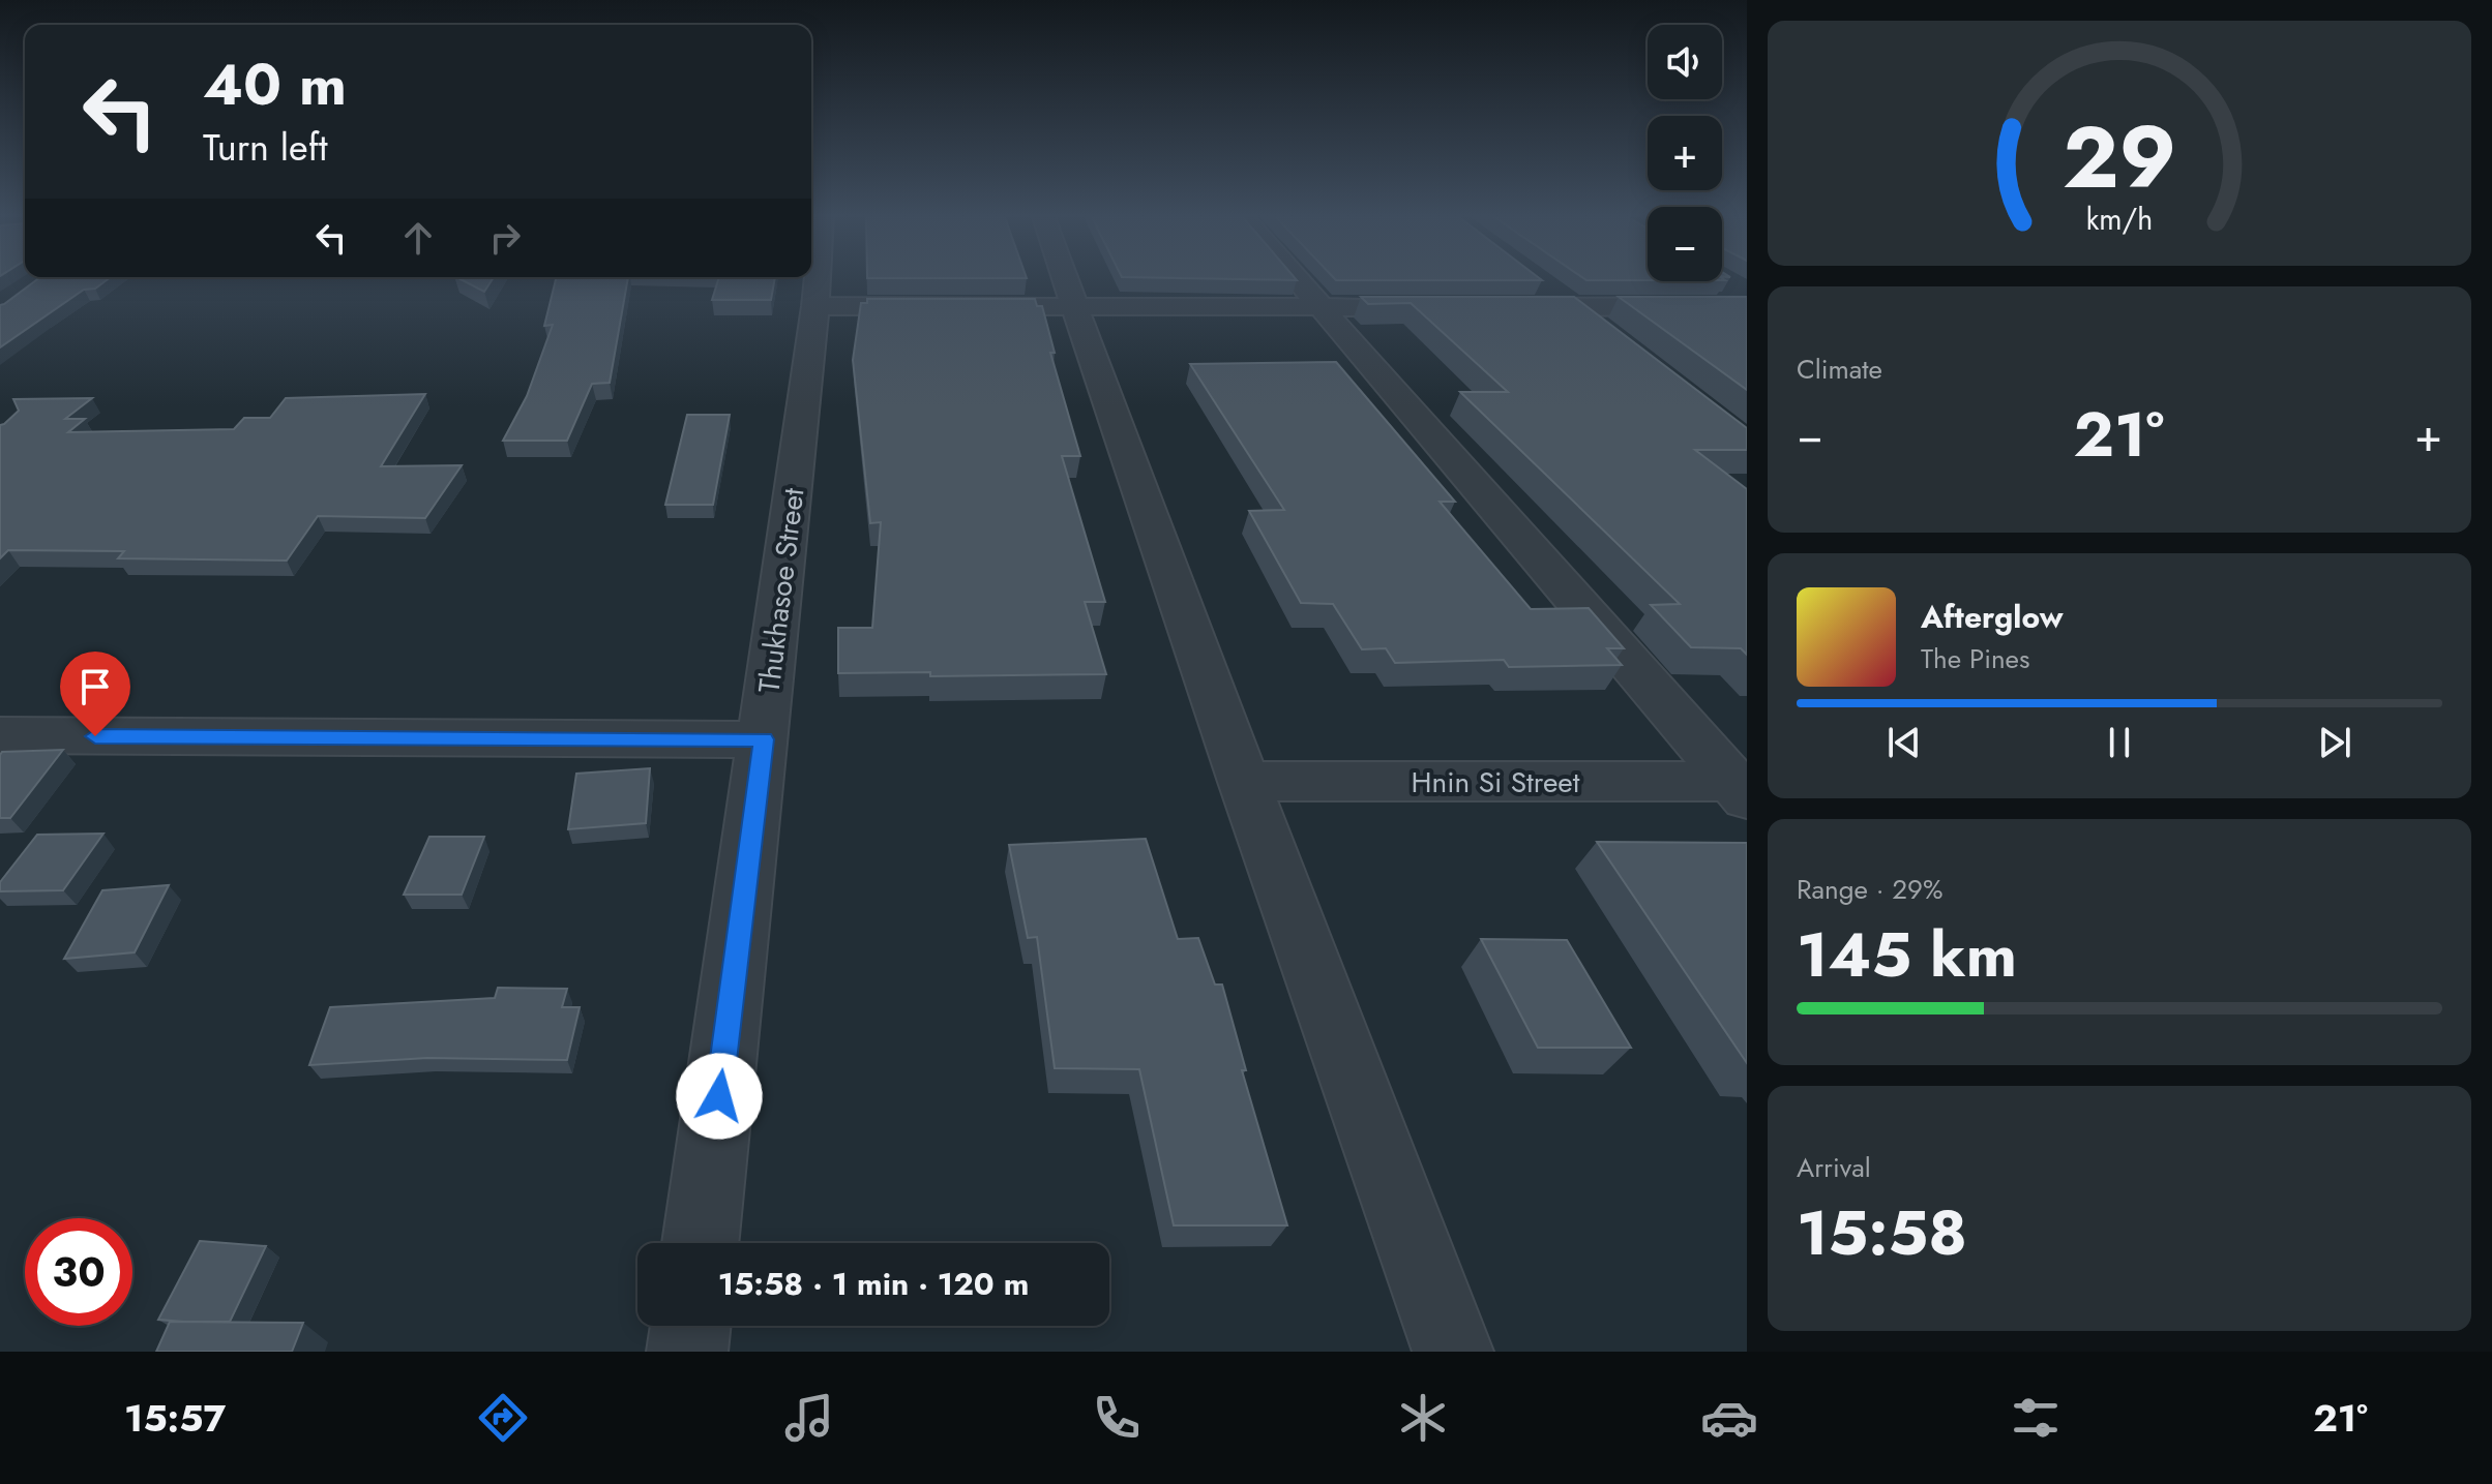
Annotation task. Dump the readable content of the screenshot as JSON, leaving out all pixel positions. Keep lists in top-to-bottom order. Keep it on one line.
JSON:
{"streets":{"street":["Thukhasoe Street","Hnin Si Street"]},"page":{"map_buttons":["+","−"],"turn":["40 m","Turn left"],"tile":["Climate",["Range · 29%","145 km"],["Arrival","15:58"]],"heat":["−","21°","+"],"song":["Afterglow","The Pines"],"limit":"30","trip":"15:58 · 1 min · 120 m","tabs":["15:57","21°"],"gauge":["29","km/h"]}}
